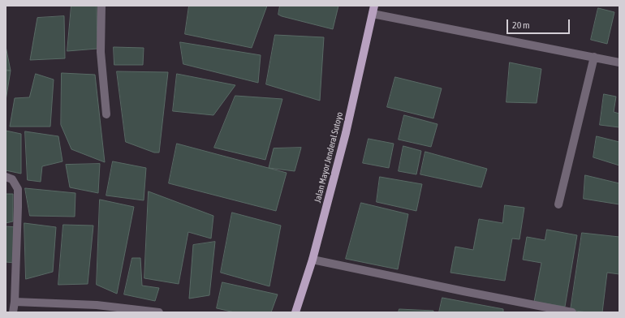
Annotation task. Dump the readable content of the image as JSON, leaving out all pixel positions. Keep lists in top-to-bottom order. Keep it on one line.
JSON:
{"streets":{"main road":["Jalan Mayor Jenderal Sutoyo"]},"scale_bar":"20 m"}
